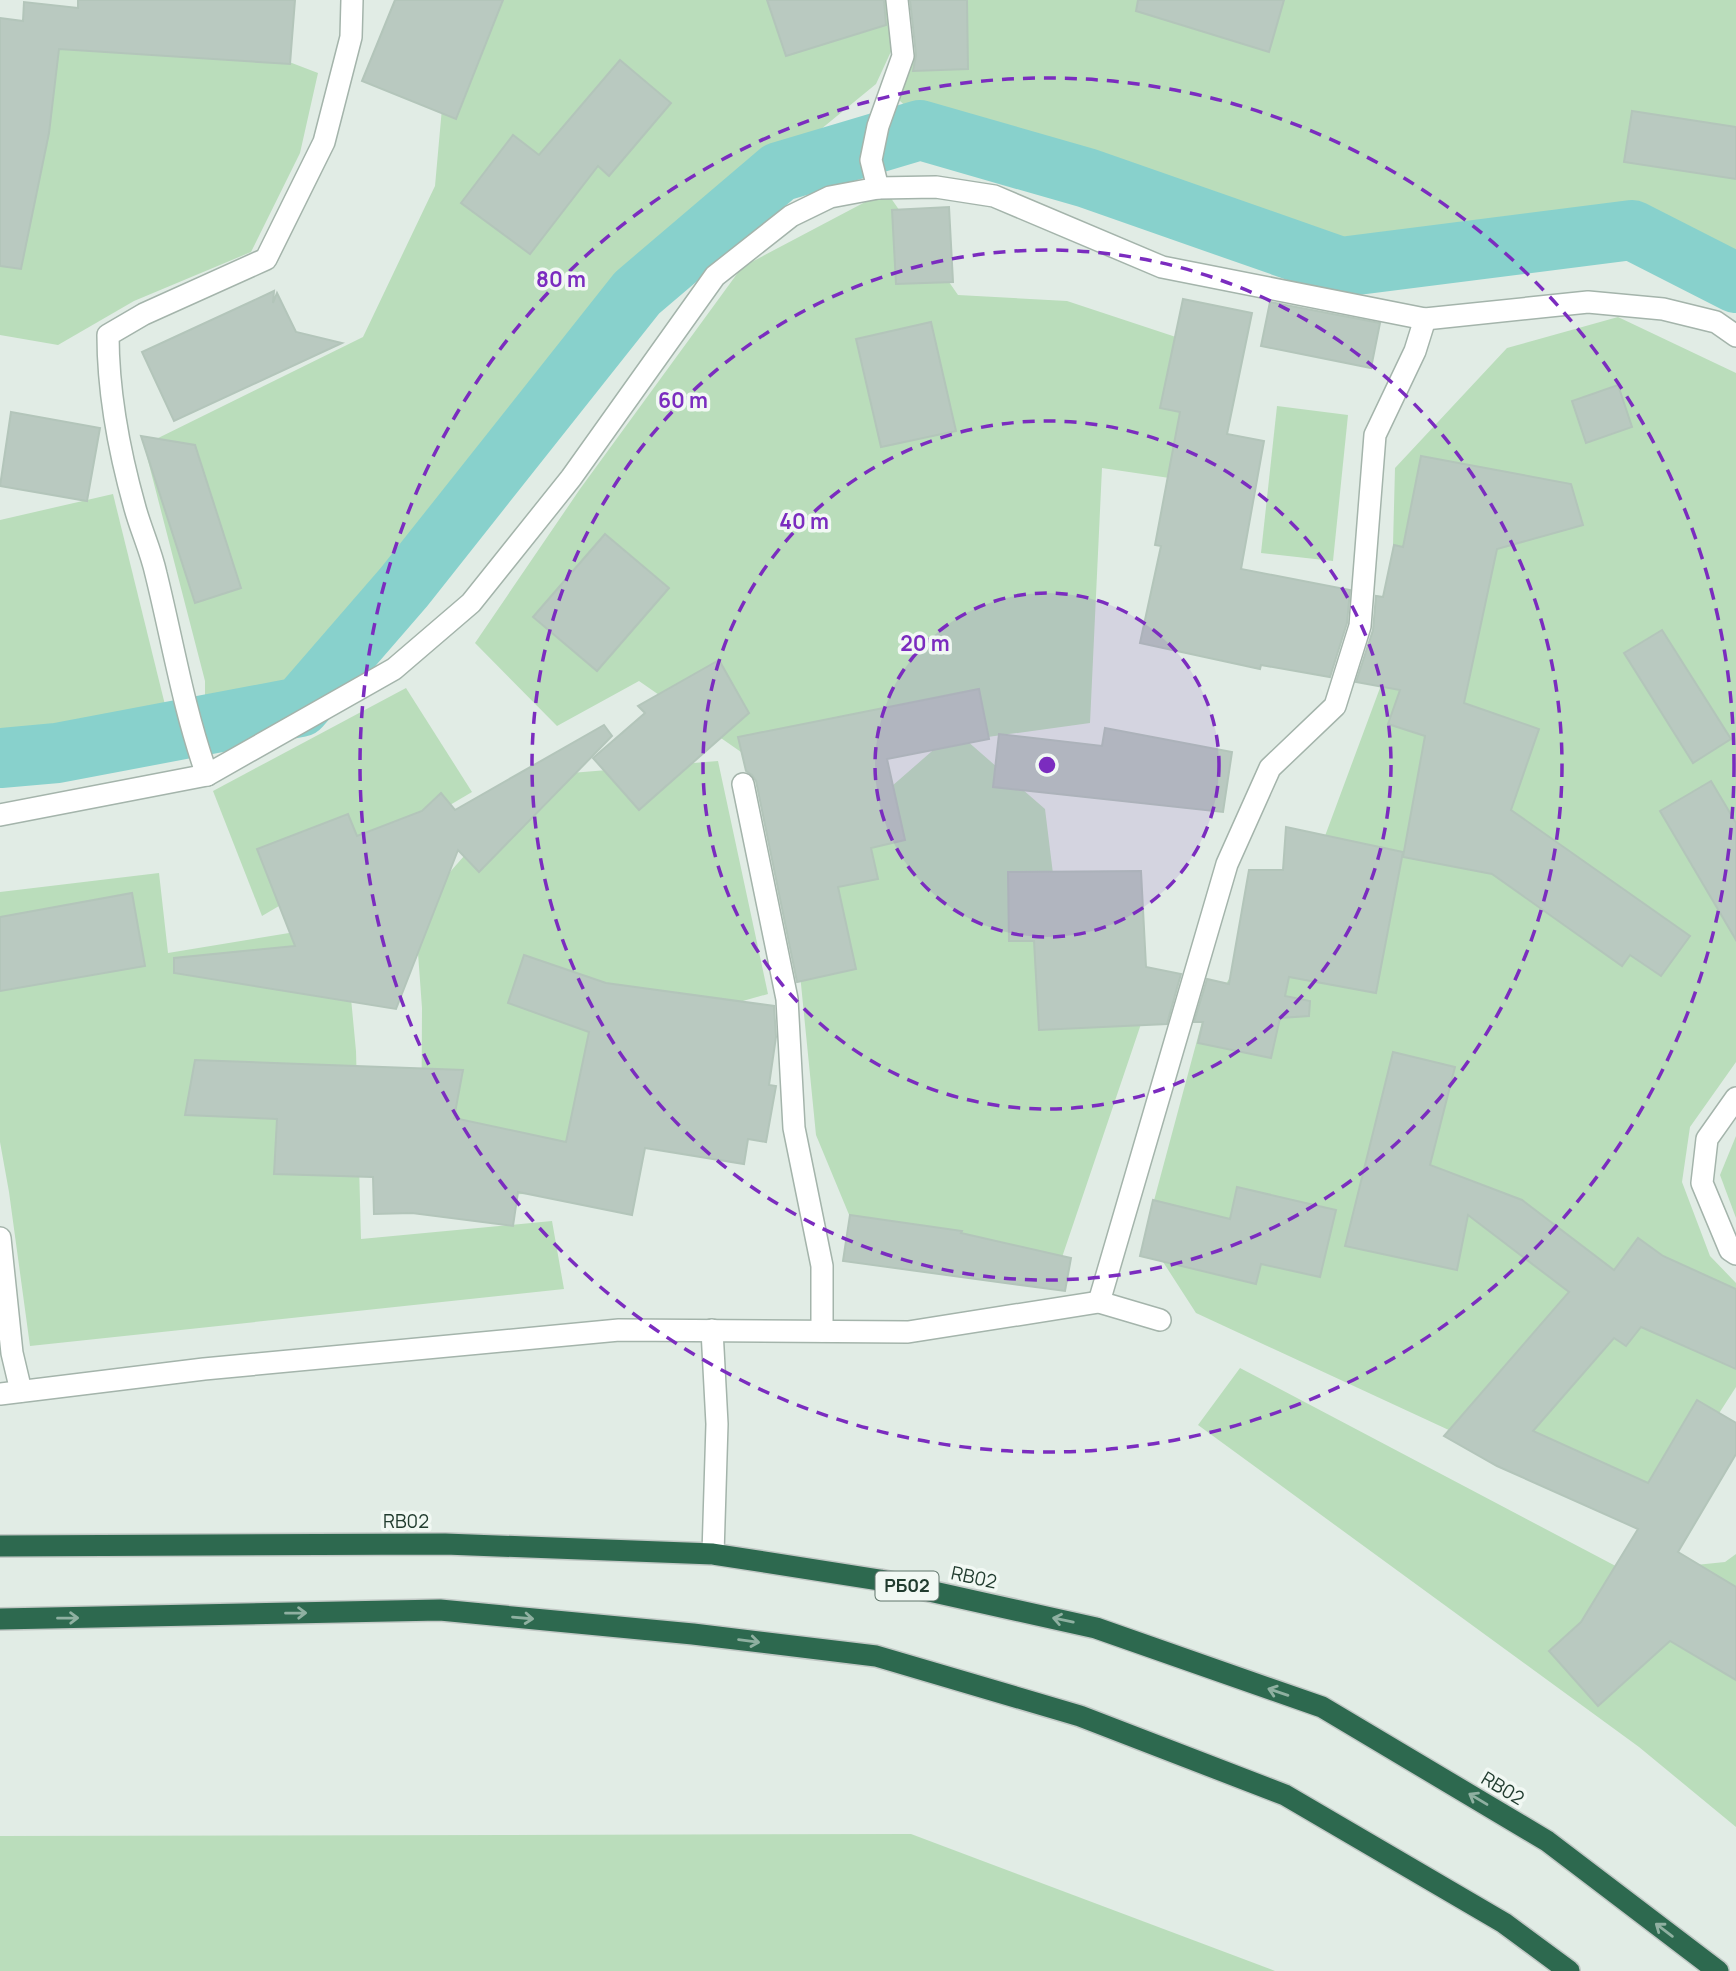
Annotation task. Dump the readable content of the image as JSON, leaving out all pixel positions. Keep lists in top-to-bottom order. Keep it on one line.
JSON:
{"streets":{"highway":["RB02","РБ02"]},"rings":["80 m","60 m","40 m","20 m"]}
